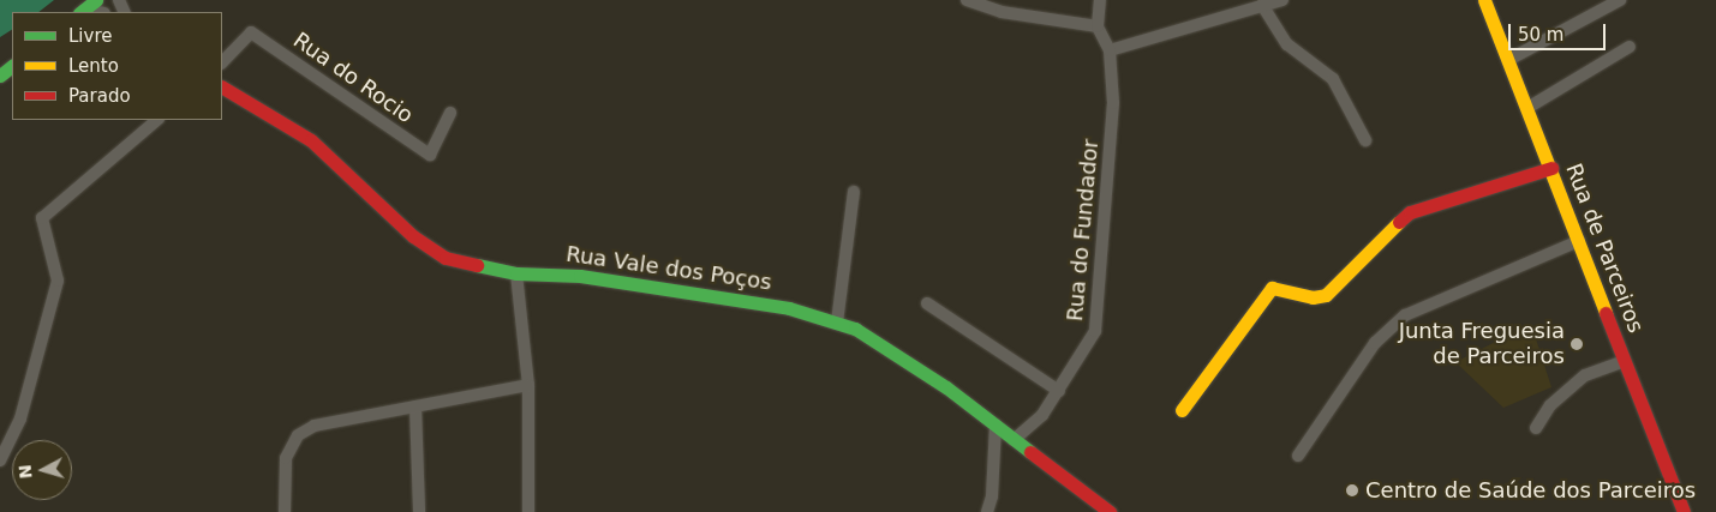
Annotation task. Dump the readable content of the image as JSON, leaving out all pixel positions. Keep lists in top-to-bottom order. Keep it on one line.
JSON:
{"streets":{"street":["Rua do Rocio","Rua do Fundador","Rua de Parceiros","Rua Vale dos Poços"]},"crossings":[["Rua do Fundador","Rua Vale dos Poços"]],"places":["Junta Freguesia de Parceiros","Centro de Saúde dos Parceiros"],"legend":["Livre","Lento","Parado"],"scale_bar":"50 m","north":"left"}
